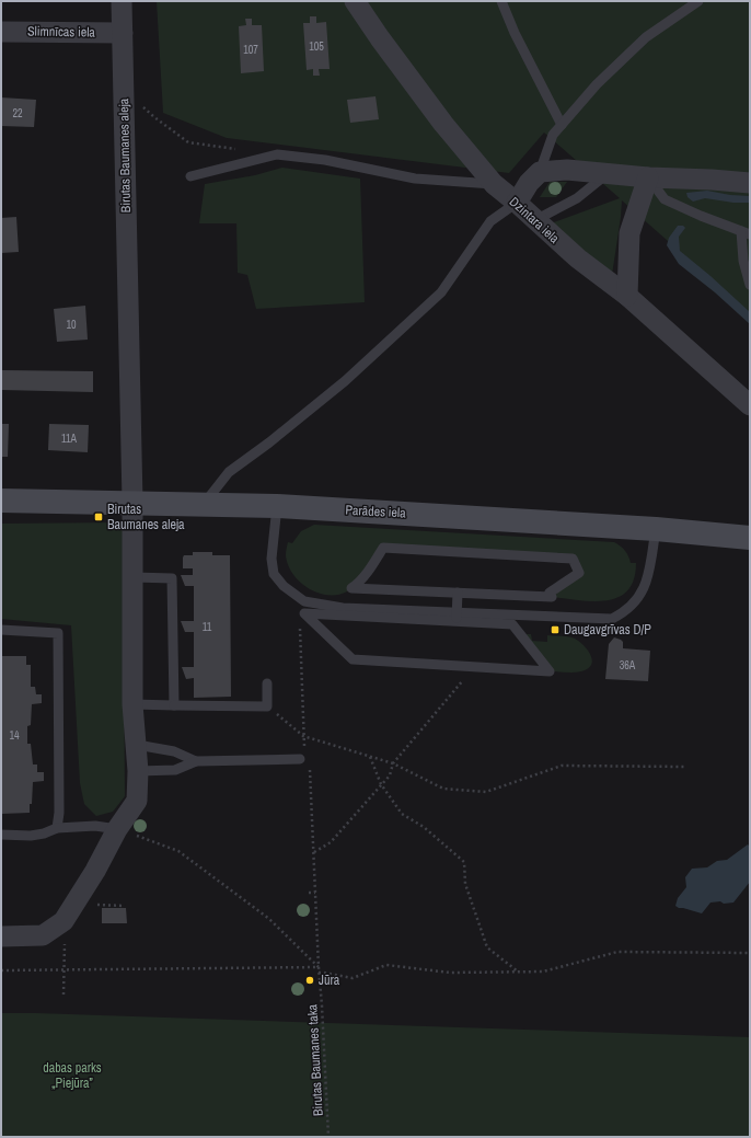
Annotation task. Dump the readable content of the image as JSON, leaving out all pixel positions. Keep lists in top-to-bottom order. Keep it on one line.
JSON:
{"streets":{"street":["Slimnīcas iela","Birutas Baumanes aleja","Dzintara iela","Parādes iela"],"path":["Birutas Baumanes taka"]},"crossings":[["Slimnīcas iela","Birutas Baumanes aleja"],["Birutas Baumanes aleja","Parādes iela"]],"parks":["dabas parks „Piejūra”"],"places":{"transit":["Birutas Baumanes aleja","Daugavgrīvas D/P"],"other":["Jūra"]},"house_numbers":["105","107","22","10","11A","11","36A","14"]}
